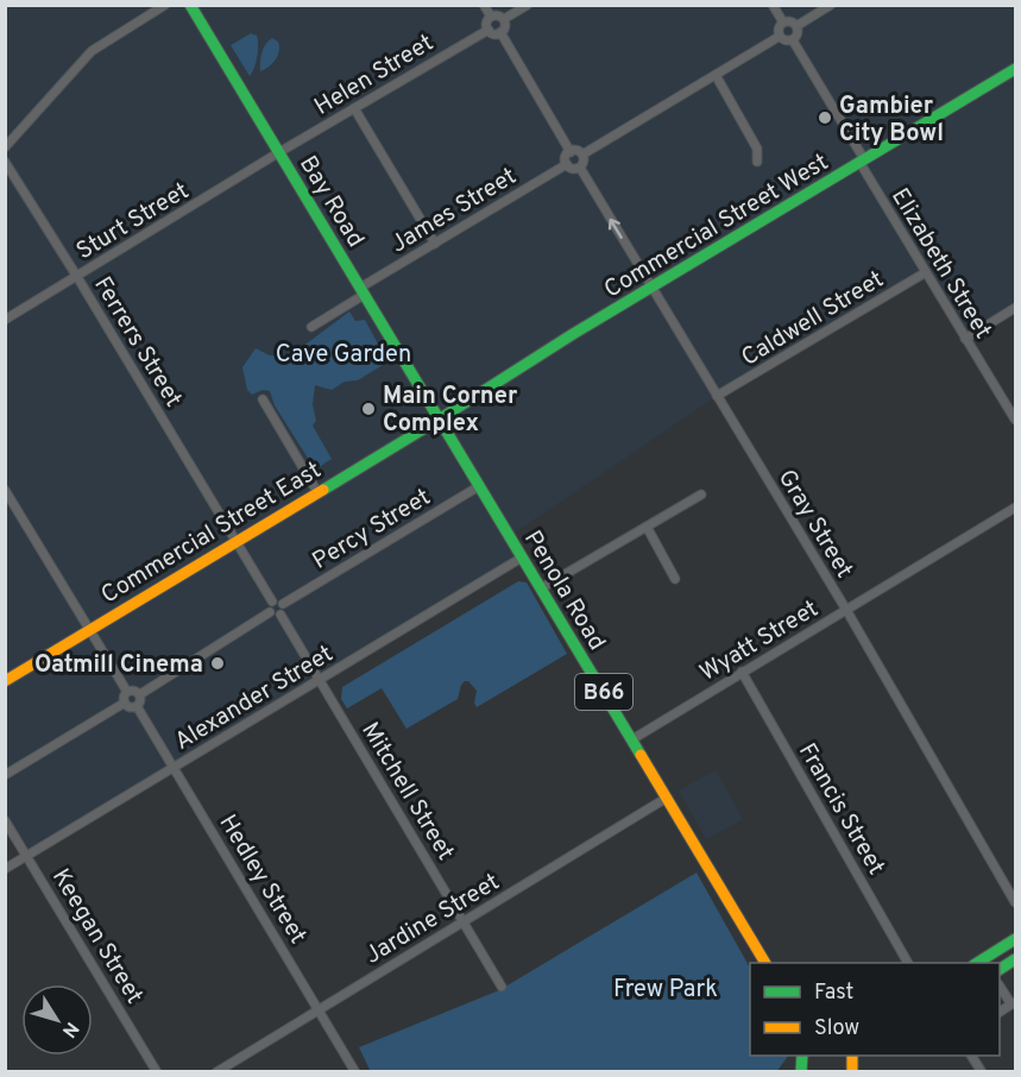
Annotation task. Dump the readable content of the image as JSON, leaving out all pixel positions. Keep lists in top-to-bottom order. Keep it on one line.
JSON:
{"streets":{"main road":["Bay Road","Commercial Street West","Commercial Street East","Penola Road","B66"],"street":["Helen Street","James Street","Sturt Street","Elizabeth Street","Caldwell Street","Ferrers Street","Gray Street","Percy Street","Wyatt Street","Alexander Street","Mitchell Street","Francis Street","Hedley Street","Jardine Street","Keegan Street"]},"crossings":[["Helen Street","Bay Road"],["Helen Street","Sturt Street"],["Bay Road","James Street"],["Bay Road","Sturt Street"],["Bay Road","Commercial Street West"],["Bay Road","Commercial Street East"],["Bay Road","Penola Road"],["James Street","Gray Street"],["Sturt Street","Ferrers Street"],["Commercial Street West","Elizabeth Street"],["Commercial Street West","Gray Street"],["Commercial Street West","Commercial Street East"],["Commercial Street West","Penola Road"],["Elizabeth Street","Caldwell Street"],["Caldwell Street","Gray Street"],["Ferrers Street","Commercial Street East"],["Gray Street","Wyatt Street"],["Percy Street","Penola Road"],["Percy Street","Mitchell Street"],["Commercial Street East","Penola Road"],["Penola Road","Wyatt Street"],["Penola Road","Alexander Street"],["Penola Road","Jardine Street"],["Wyatt Street","Francis Street"],["Alexander Street","Mitchell Street"],["Alexander Street","Hedley Street"],["Alexander Street","Keegan Street"],["Mitchell Street","Jardine Street"],["Hedley Street","Jardine Street"]],"parks":["Cave Garden","Frew Park"],"places":["Gambier City Bowl","Main Corner Complex","Oatmill Cinema"],"legend":["Fast","Slow"],"north":"bottom right"}
